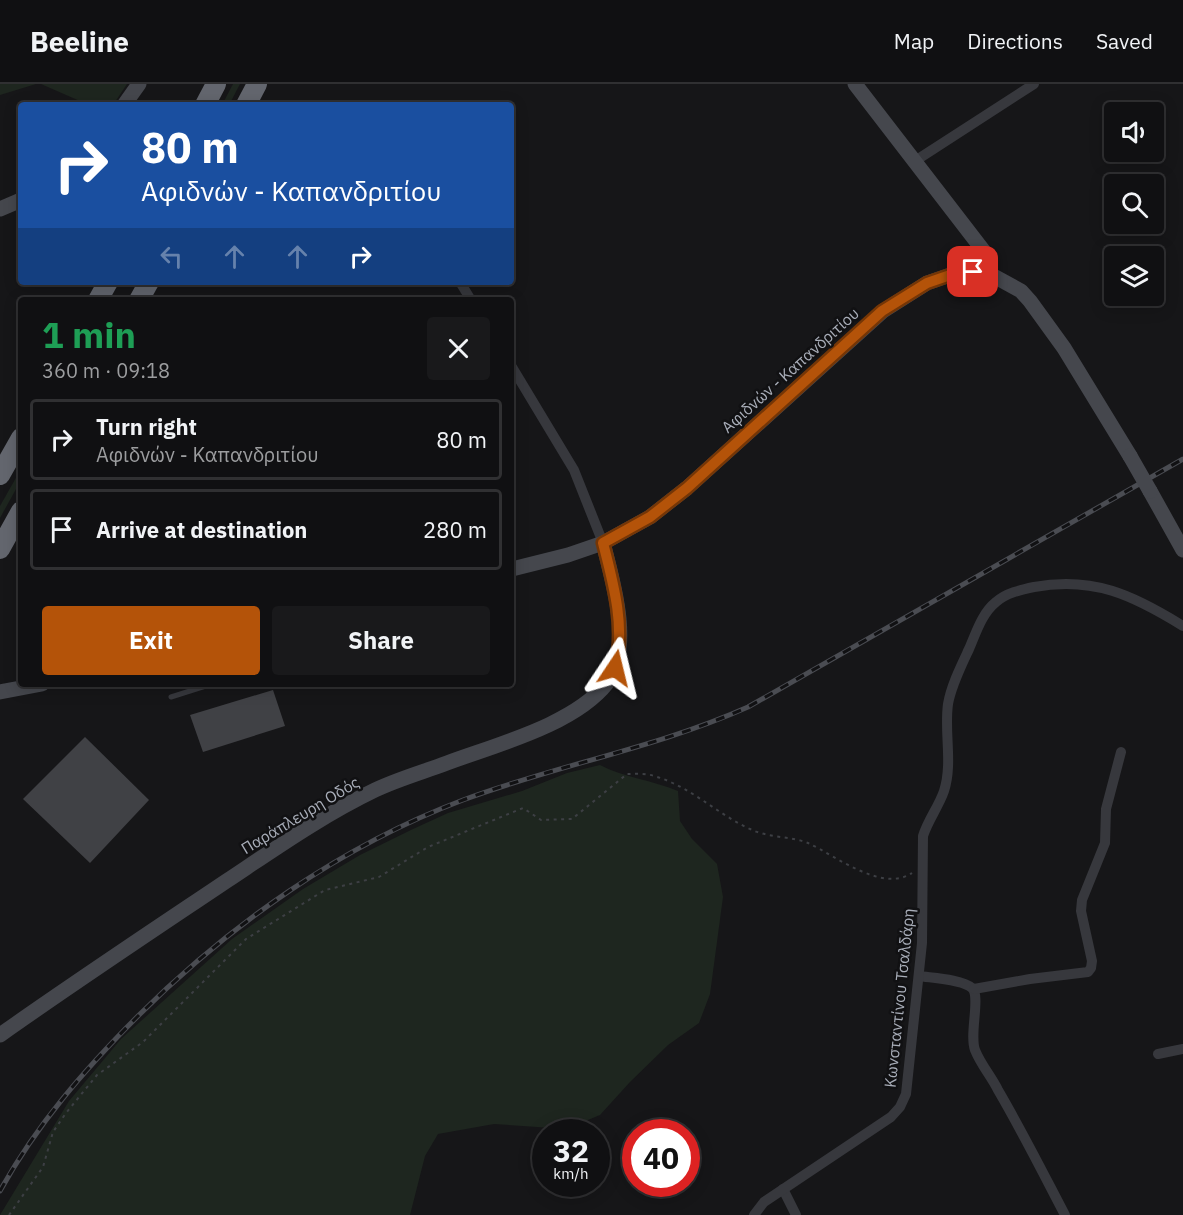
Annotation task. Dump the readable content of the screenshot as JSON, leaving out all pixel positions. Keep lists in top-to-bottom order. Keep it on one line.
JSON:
{"streets":{"street":["Αφιδνών - Καπανδριτίου","Παράπλευρη Οδός","Κωνσταντίνου Τσαλδάρη"]},"crossings":[["Αφιδνών - Καπανδριτίου","Παράπλευρη Οδός"]],"page":{"header":"Beeline","nav":["Map","Directions","Saved"],"turn":["80 m","Αφιδνών - Καπανδριτίου"],"heading":["1 min","360 m · 09:18"],"list":[{"name":"Turn right","note":"Αφιδνών - Καπανδριτίου","value":"80 m"},{"name":"Arrive at destination","value":"280 m"}],"buttons":["Exit","Share"],"speed":"32 km/h","limit":"40"}}
